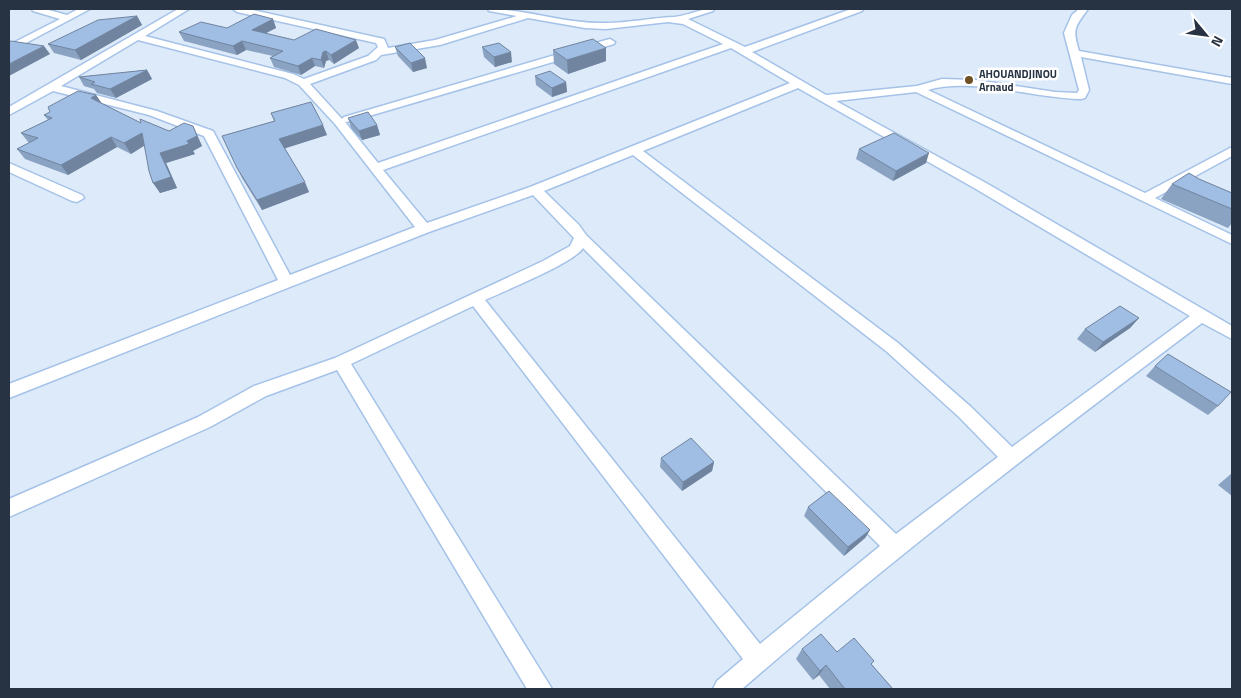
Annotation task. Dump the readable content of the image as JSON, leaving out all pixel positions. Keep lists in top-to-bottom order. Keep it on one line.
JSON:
{"places":["AHOUANDJINOU Arnaud"],"north":"bottom right"}
